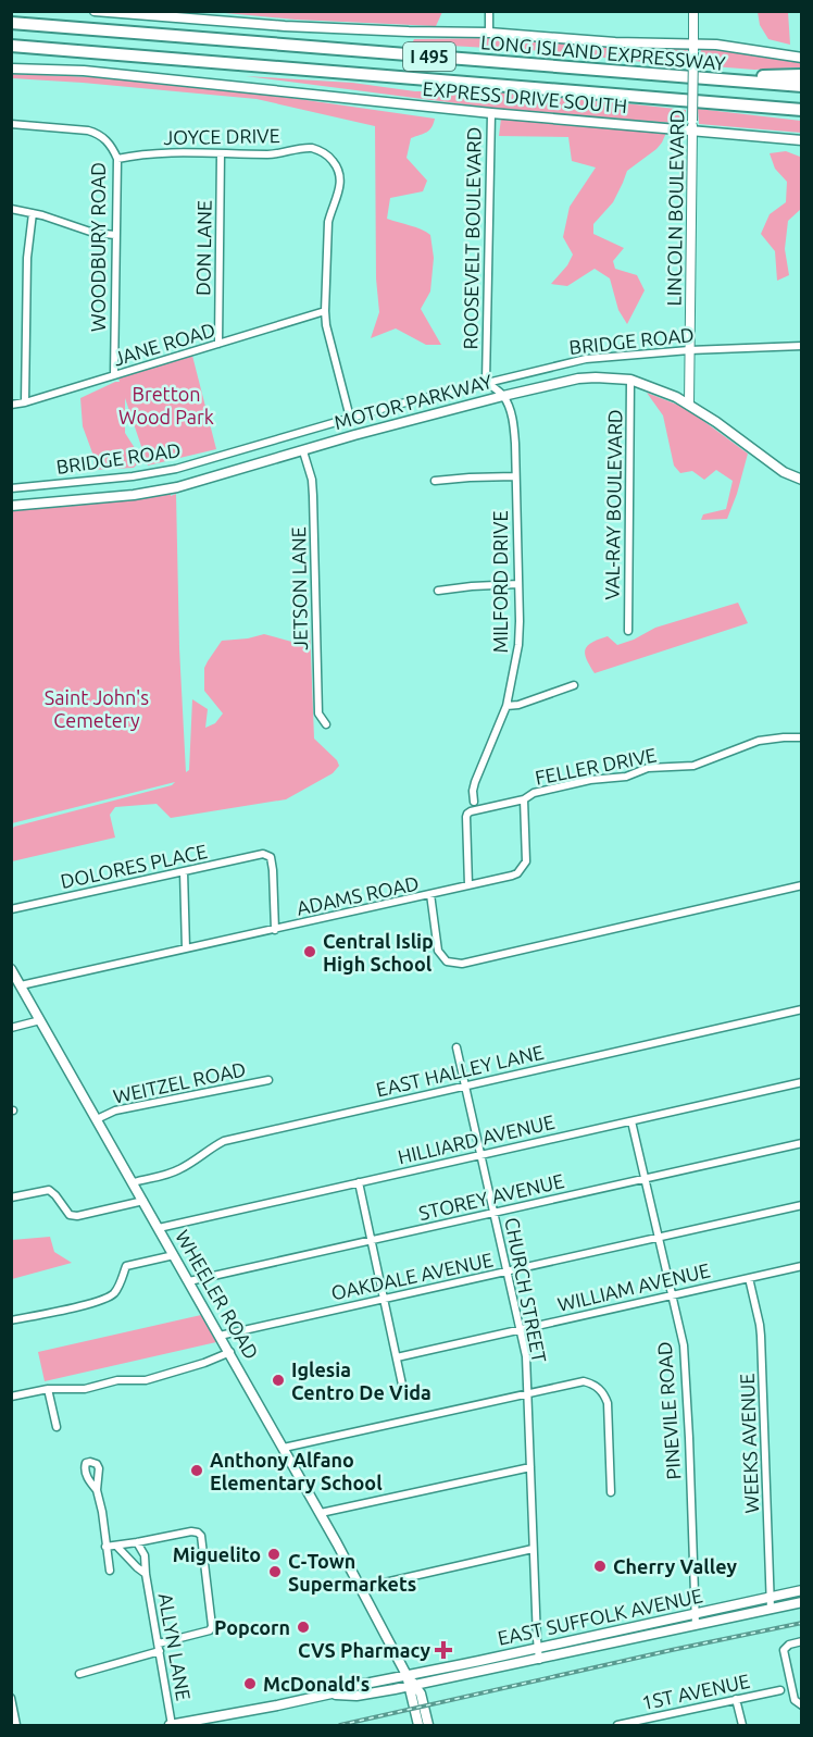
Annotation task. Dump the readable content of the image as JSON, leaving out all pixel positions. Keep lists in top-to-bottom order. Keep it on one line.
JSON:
{"streets":{"highway":["LONG ISLAND EXPRESSWAY","I 495"],"main road":["EXPRESS DRIVE SOUTH","MOTOR PARKWAY","WHEELER ROAD","EAST SUFFOLK AVENUE"],"street":["JOYCE DRIVE","LINCOLN BOULEVARD","ROOSEVELT BOULEVARD","WOODBURY ROAD","DON LANE","BRIDGE ROAD","JANE ROAD","VAL-RAY BOULEVARD","MILFORD DRIVE","JETSON LANE","FELLER DRIVE","DOLORES PLACE","ADAMS ROAD","EAST HALLEY LANE","WEITZEL ROAD","HILLIARD AVENUE","STOREY AVENUE","OAKDALE AVENUE","WILLIAM AVENUE","CHURCH STREET","PINEVILE ROAD","WEEKS AVENUE","ALLYN LANE","1ST AVENUE"]},"crossings":[["EXPRESS DRIVE SOUTH","LINCOLN BOULEVARD"],["EXPRESS DRIVE SOUTH","ROOSEVELT BOULEVARD"],["JOYCE DRIVE","WOODBURY ROAD"],["JOYCE DRIVE","DON LANE"],["JOYCE DRIVE","BRIDGE ROAD"],["JOYCE DRIVE","JANE ROAD"],["LINCOLN BOULEVARD","BRIDGE ROAD"],["LINCOLN BOULEVARD","MOTOR PARKWAY"],["ROOSEVELT BOULEVARD","BRIDGE ROAD"],["WOODBURY ROAD","JANE ROAD"],["DON LANE","JANE ROAD"],["MOTOR PARKWAY","VAL-RAY BOULEVARD"],["MOTOR PARKWAY","MILFORD DRIVE"],["MOTOR PARKWAY","JETSON LANE"],["DOLORES PLACE","ADAMS ROAD"],["ADAMS ROAD","WHEELER ROAD"],["EAST HALLEY LANE","CHURCH STREET"],["EAST HALLEY LANE","WHEELER ROAD"],["WEITZEL ROAD","WHEELER ROAD"],["HILLIARD AVENUE","CHURCH STREET"],["HILLIARD AVENUE","WHEELER ROAD"],["HILLIARD AVENUE","PINEVILE ROAD"],["STOREY AVENUE","CHURCH STREET"],["STOREY AVENUE","WHEELER ROAD"],["STOREY AVENUE","PINEVILE ROAD"],["OAKDALE AVENUE","CHURCH STREET"],["OAKDALE AVENUE","WHEELER ROAD"],["OAKDALE AVENUE","PINEVILE ROAD"],["WILLIAM AVENUE","CHURCH STREET"],["WILLIAM AVENUE","PINEVILE ROAD"],["WILLIAM AVENUE","WEEKS AVENUE"],["CHURCH STREET","EAST SUFFOLK AVENUE"],["WHEELER ROAD","EAST SUFFOLK AVENUE"],["PINEVILE ROAD","EAST SUFFOLK AVENUE"],["WEEKS AVENUE","EAST SUFFOLK AVENUE"]],"parks":["Bretton Wood Park","Saint John's Cemetery"],"places":{"other":["Central Islip High School","Iglesia Centro De Vida","Anthony Alfano Elementary School","Miguelito","Cherry Valley","C‑Town Supermarkets","Popcorn","McDonald's"],"health":["CVS Pharmacy"]}}
